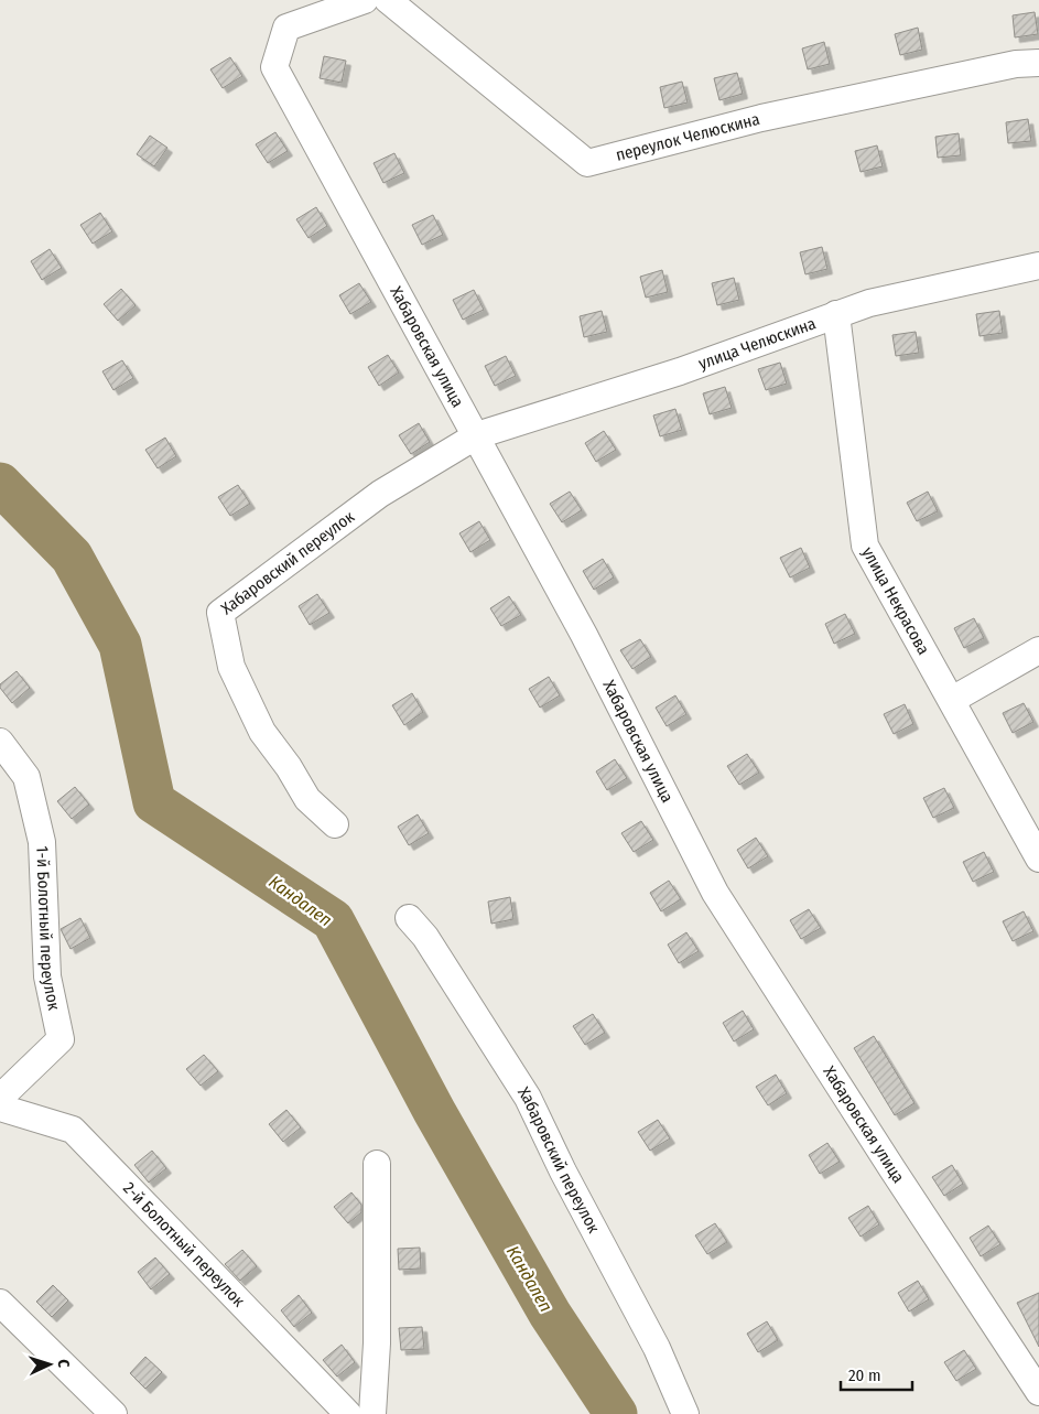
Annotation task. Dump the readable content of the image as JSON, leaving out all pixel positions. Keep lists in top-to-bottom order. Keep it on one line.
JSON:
{"streets":{"street":["переулок Челюскина","улица Челюскина","Хабаровская улица","Хабаровский переулок","улица Некрасова","1-й Болотный переулок","2-й Болотный переулок"]},"crossings":[["улица Челюскина","Хабаровская улица"],["улица Челюскина","Хабаровский переулок"],["улица Челюскина","улица Некрасова"],["Хабаровская улица","Хабаровский переулок"]],"water":["Кандалеп"],"scale_bar":"20 m","north":"right"}
